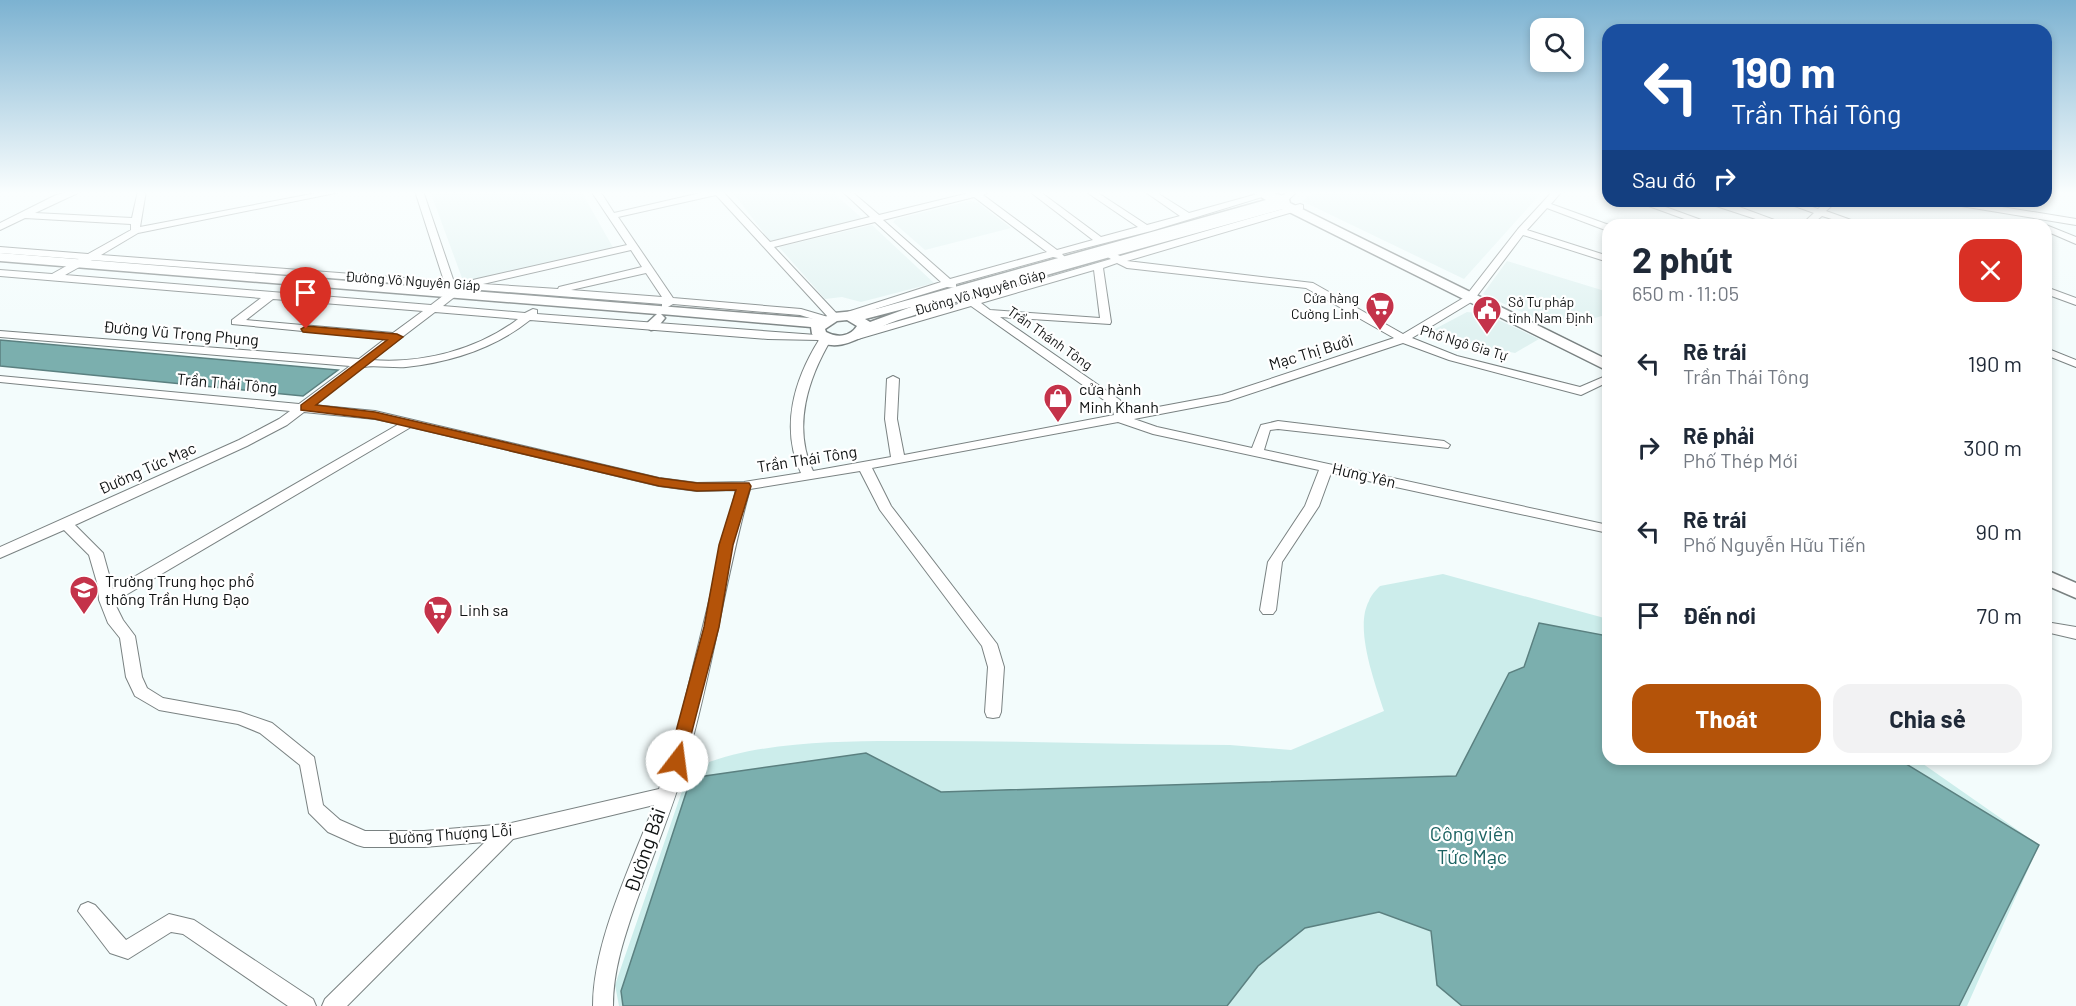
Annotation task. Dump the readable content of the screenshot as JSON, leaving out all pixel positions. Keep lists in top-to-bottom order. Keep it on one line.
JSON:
{"streets":{"main road":["Đường Võ Nguyên Giáp"],"street":["Đường Vũ Trọng Phụng","Trần Thánh Tông","Phố Ngô Gia Tự","Mạc Thị Bưởi","Trần Thái Tông","Đường Tức Mạc","Hưng Yên","Đường Thượng Lỗi","Đường Bái"]},"crossings":[["Đường Võ Nguyên Giáp","Đường Vũ Trọng Phụng"],["Đường Võ Nguyên Giáp","Trần Thánh Tông"],["Đường Võ Nguyên Giáp","Phố Ngô Gia Tự"],["Đường Võ Nguyên Giáp","Đường Tức Mạc"],["Đường Vũ Trọng Phụng","Đường Tức Mạc"],["Trần Thánh Tông","Mạc Thị Bưởi"],["Trần Thánh Tông","Trần Thái Tông"],["Trần Thánh Tông","Hưng Yên"],["Phố Ngô Gia Tự","Mạc Thị Bưởi"],["Mạc Thị Bưởi","Trần Thái Tông"],["Mạc Thị Bưởi","Hưng Yên"],["Trần Thái Tông","Đường Tức Mạc"],["Trần Thái Tông","Hưng Yên"],["Trần Thái Tông","Đường Bái"],["Đường Tức Mạc","Đường Thượng Lỗi"],["Đường Thượng Lỗi","Đường Bái"]],"parks":["Công viên Tức Mạc"],"places":{"supermarket":["Cửa hàng Cường Linh","Linh sa"],"public building":["Sở Tư pháp tỉnh Nam Định"],"shop":["cửa hành Minh Khanh"],"school or university":["Trường Trung học phổ thông Trần Hưng Đạo"]},"page":{"turn":["190 m","Trần Thái Tông"],"then":"Sau đó","heading":["2 phút","650 m · 11:05"],"list":[{"name":"Rẽ trái","note":"Trần Thái Tông","value":"190 m"},{"name":"Rẽ phải","note":"Phố Thép Mới","value":"300 m"},{"name":"Rẽ trái","note":"Phố Nguyễn Hữu Tiến","value":"90 m"},{"name":"Đến nơi","value":"70 m"}],"buttons":["Thoát","Chia sẻ"]}}
